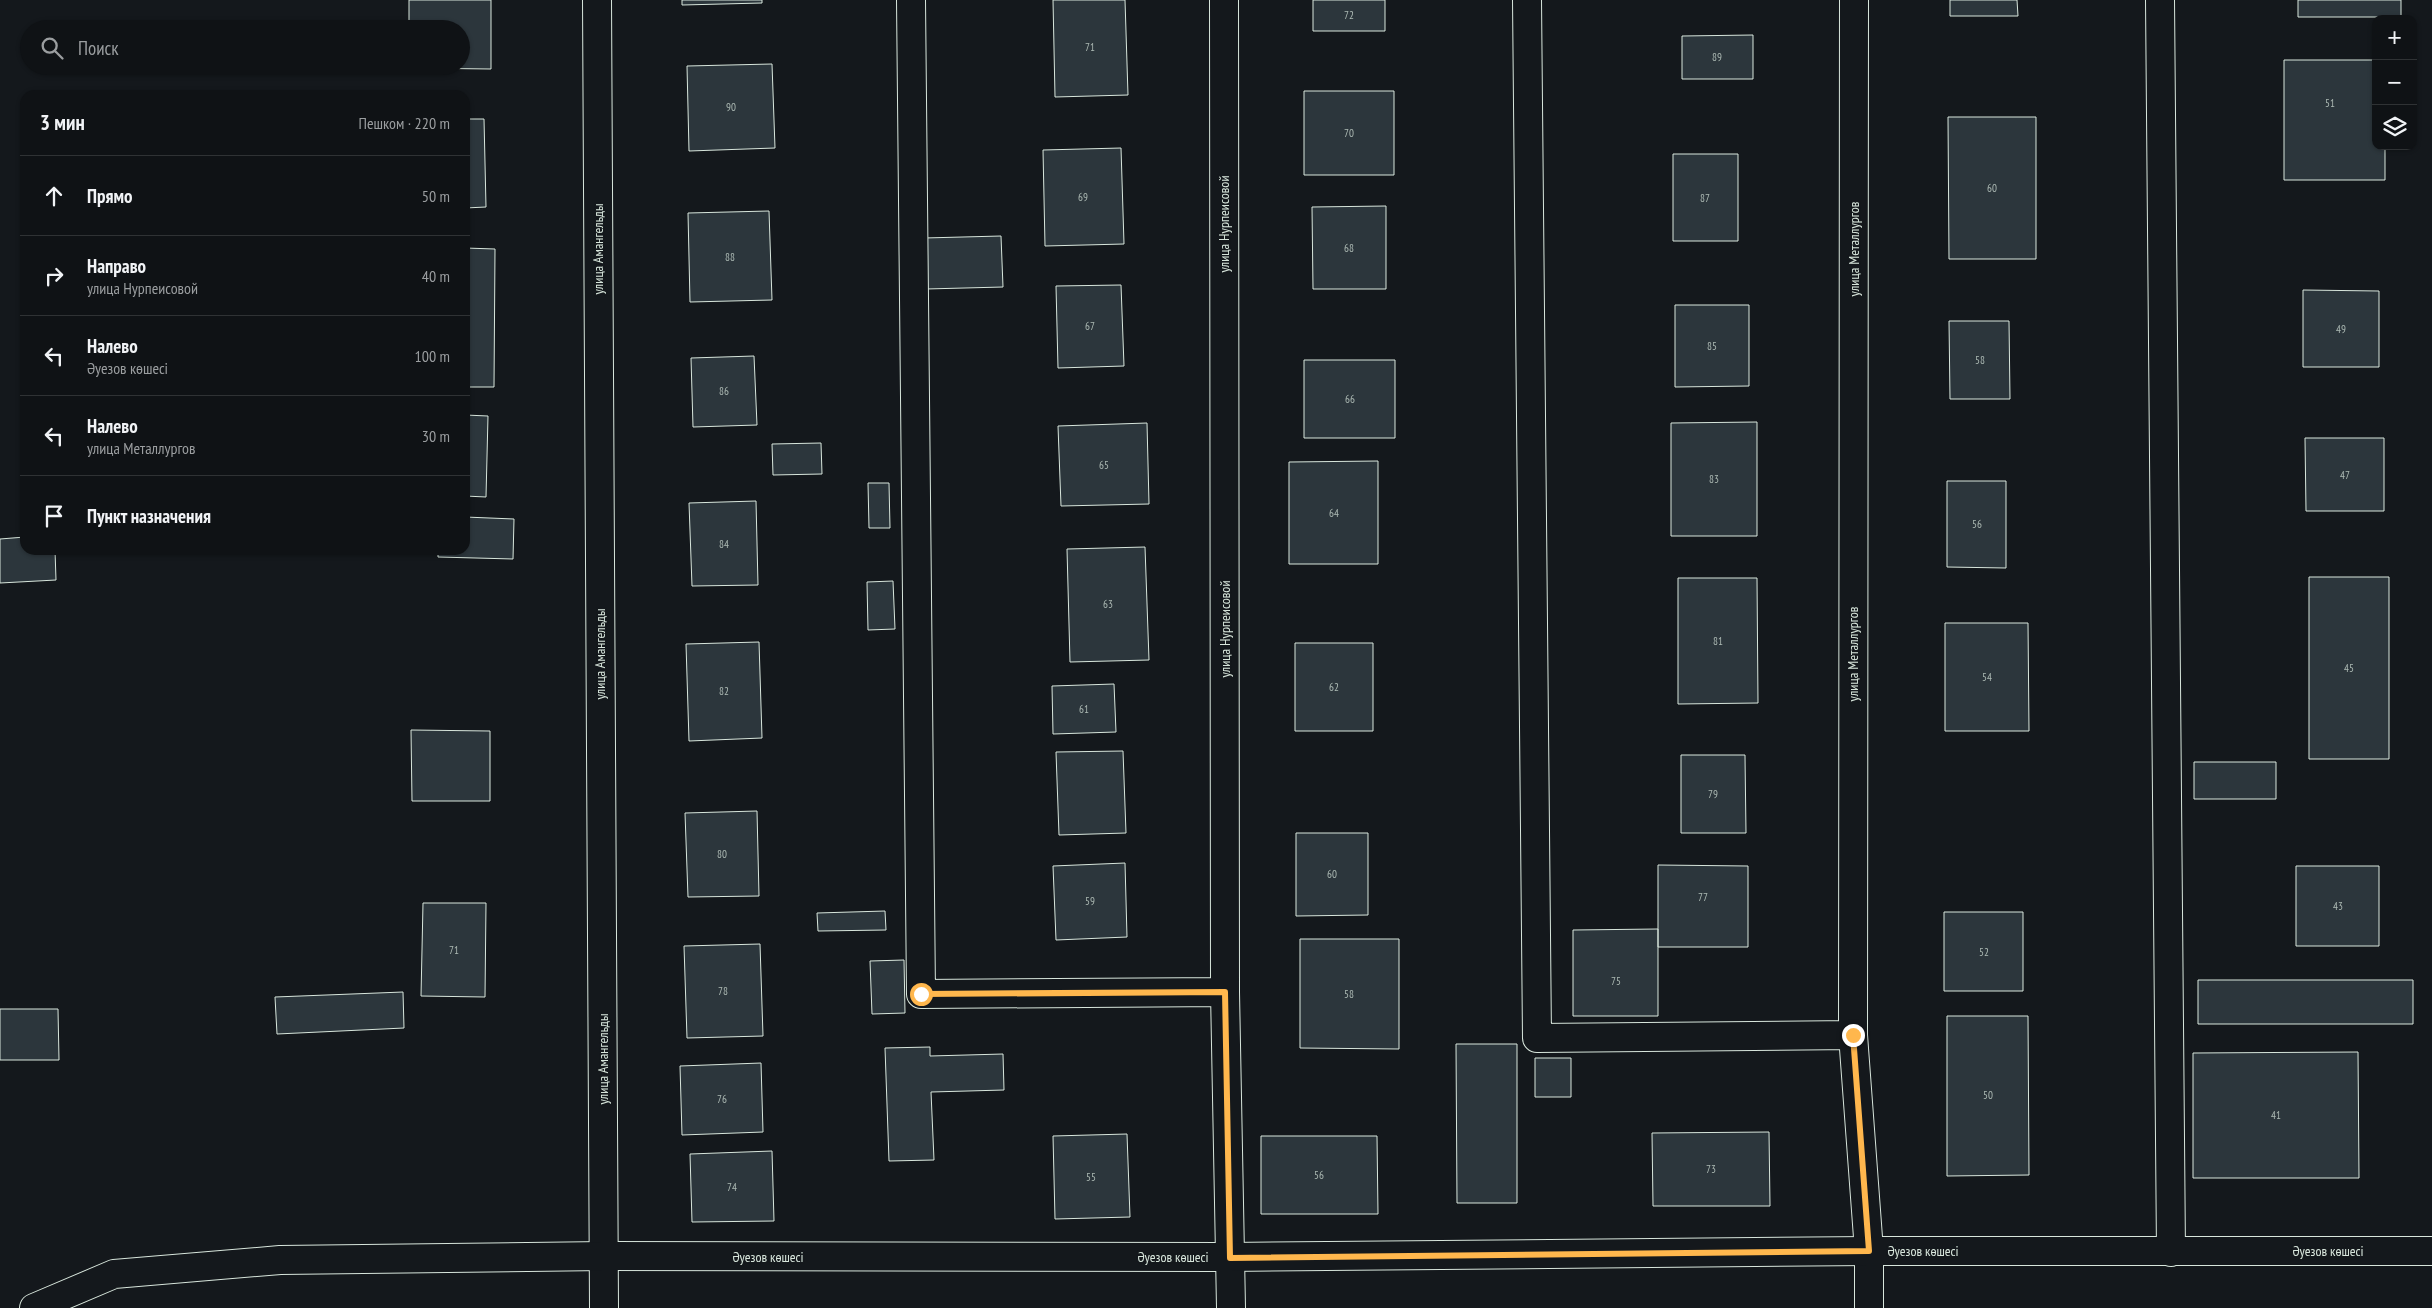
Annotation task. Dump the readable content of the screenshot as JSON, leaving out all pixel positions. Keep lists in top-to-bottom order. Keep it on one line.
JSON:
{"streets":{"street":["улица Нурпеисовой","улица Амангельды","улица Металлургов","Әуезов көшесі"]},"crossings":[["улица Нурпеисовой","Әуезов көшесі"],["улица Амангельды","Әуезов көшесі"],["улица Металлургов","Әуезов көшесі"]],"house_numbers":["72","71","89","51","90","70","60","69","87","68","88","67","49","85","58","86","66","65","47","83","64","56","84","63","81","45","54","62","82","61","79","80","60","77","59","43","71","52","75","78","58","50","76","41","73","56","55","74"],"page":{"map_buttons":["+","−"],"search":"Поиск","heading":["3 мин","Пешком · 220 m"],"list":[["Прямо","50 m"],["Направо","улица Нурпеисовой","40 m"],["Налево","Әуезов көшесі","100 m"],["Налево","улица Металлургов","30 m"],"Пункт назначения"]}}
